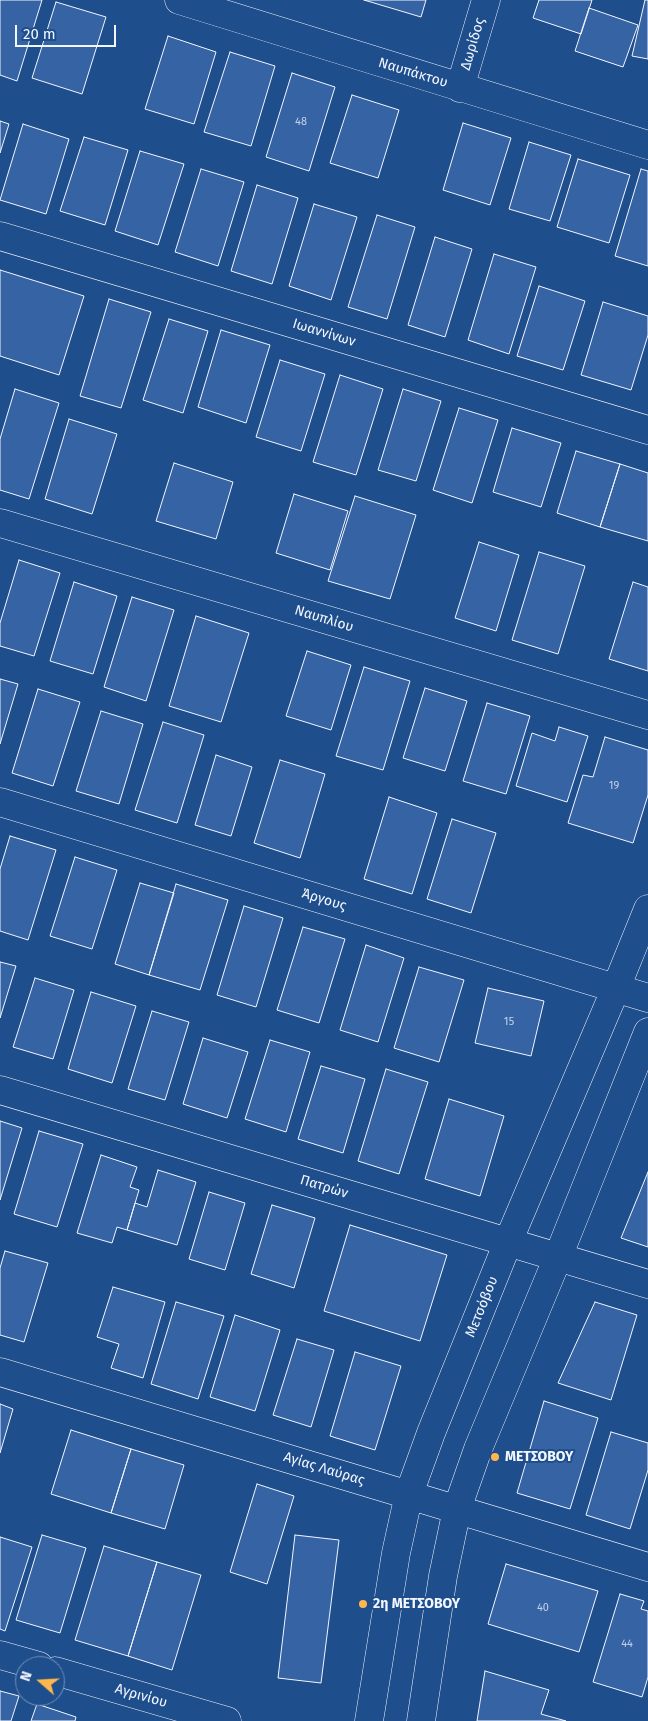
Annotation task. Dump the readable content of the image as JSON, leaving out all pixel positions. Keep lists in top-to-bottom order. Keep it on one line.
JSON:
{"streets":{"street":["Δωρίδος","Ναυπάκτου","Ιωαννίνων","Ναυπλίου","Άργους","Πατρών","Μετσόβου","Αγίας Λαύρας","Αγρινίου"]},"crossings":[["Δωρίδος","Ναυπάκτου"],["Άργους","Μετσόβου"],["Πατρών","Μετσόβου"],["Μετσόβου","Αγίας Λαύρας"]],"places":["ΜΕΤΣΟΒΟΥ","2η ΜΕΤΣΟΒΟΥ"],"house_numbers":["48","19","15","40","44"],"scale_bar":"20 m","north":"left"}
